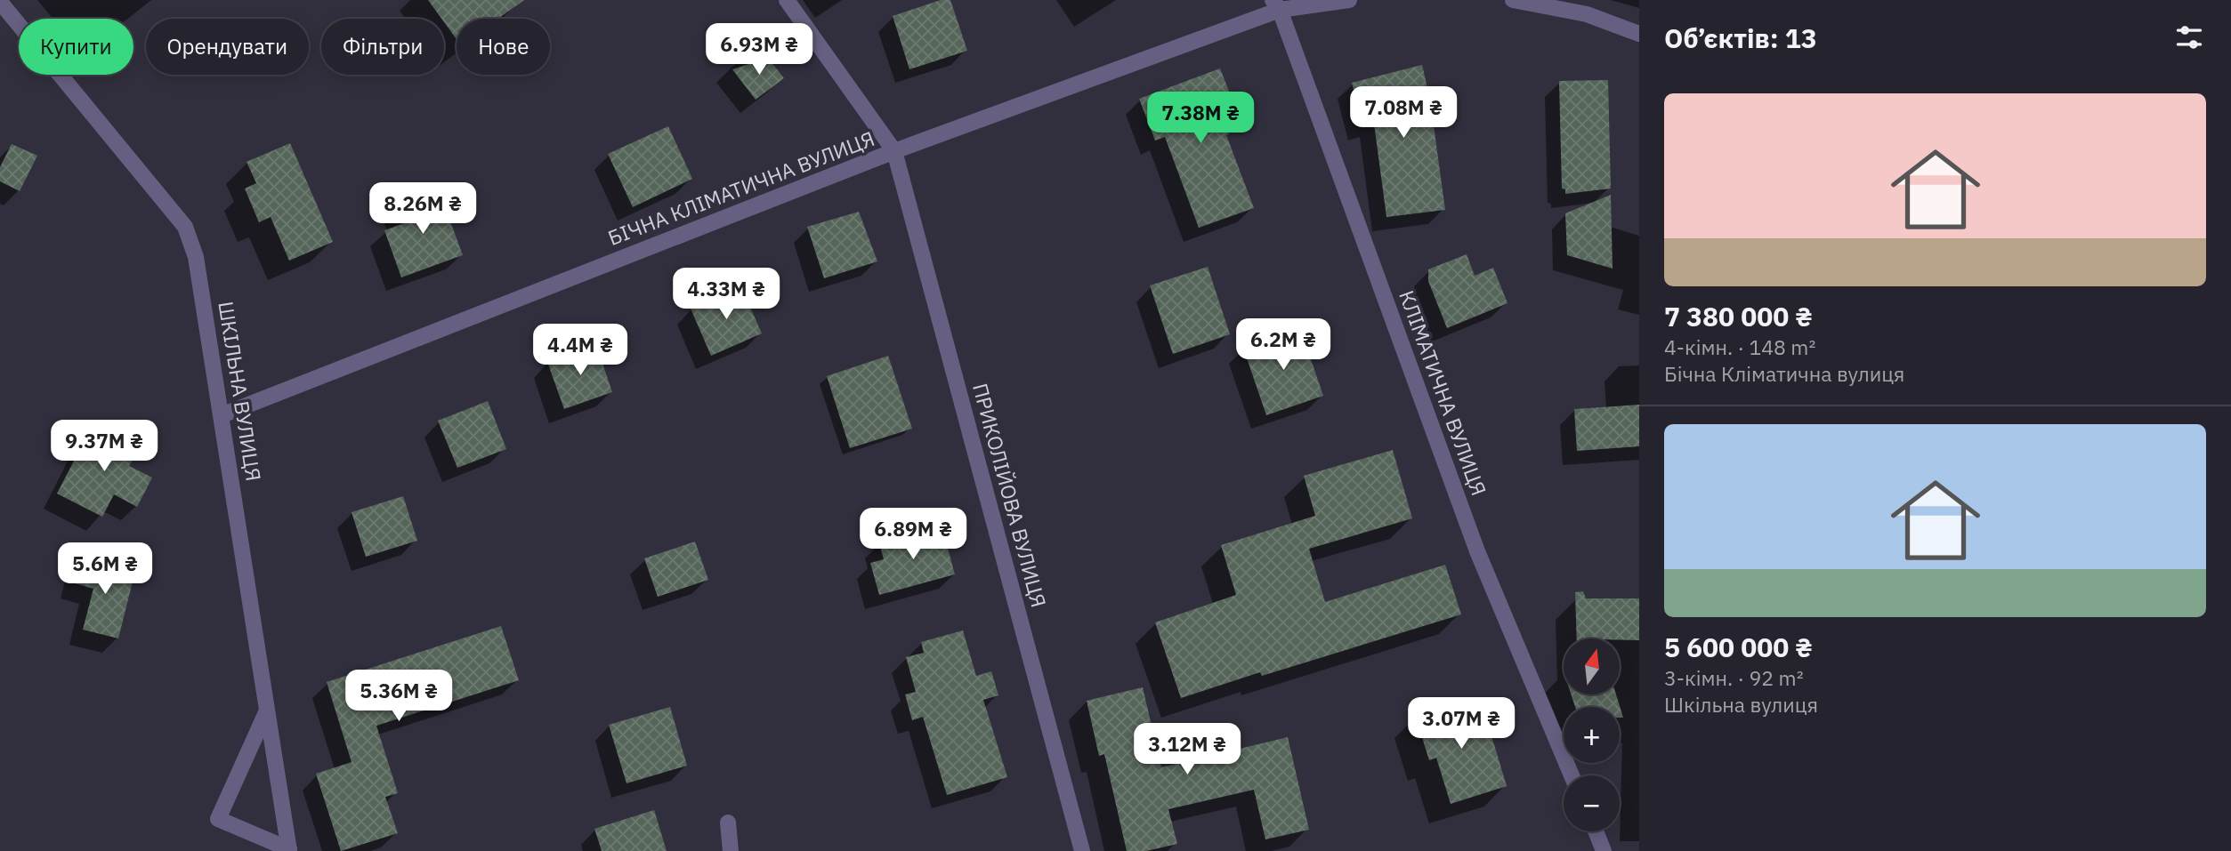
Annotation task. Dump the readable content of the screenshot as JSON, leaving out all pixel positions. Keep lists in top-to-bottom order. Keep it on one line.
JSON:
{"streets":{"street":["БІЧНА КЛІМАТИЧНА ВУЛИЦЯ","ШКІЛЬНА ВУЛИЦЯ","КЛІМАТИЧНА ВУЛИЦЯ","ПРИКОЛІЙОВА ВУЛИЦЯ"]},"crossings":[["БІЧНА КЛІМАТИЧНА ВУЛИЦЯ","ШКІЛЬНА ВУЛИЦЯ"],["БІЧНА КЛІМАТИЧНА ВУЛИЦЯ","КЛІМАТИЧНА ВУЛИЦЯ"],["БІЧНА КЛІМАТИЧНА ВУЛИЦЯ","ПРИКОЛІЙОВА ВУЛИЦЯ"]],"north":"top","page":{"heading":"Об’єктів: 13","chip":["Купити","Орендувати","Фільтри","Нове"],"price":["6.93M ₴","7.08M ₴","7.38M ₴","8.26M ₴","4.33M ₴","6.2M ₴","4.4M ₴","9.37M ₴","6.89M ₴","5.6M ₴","5.36M ₴","3.07M ₴","3.12M ₴"],"list":[{"name":"7 380 000 ₴","note":"4-кімн. · 148 m² · Бічна Кліматична вулиця"},{"name":"5 600 000 ₴","note":"3-кімн. · 92 m² · Шкільна вулиця"}],"map_buttons":["+","−"]}}
